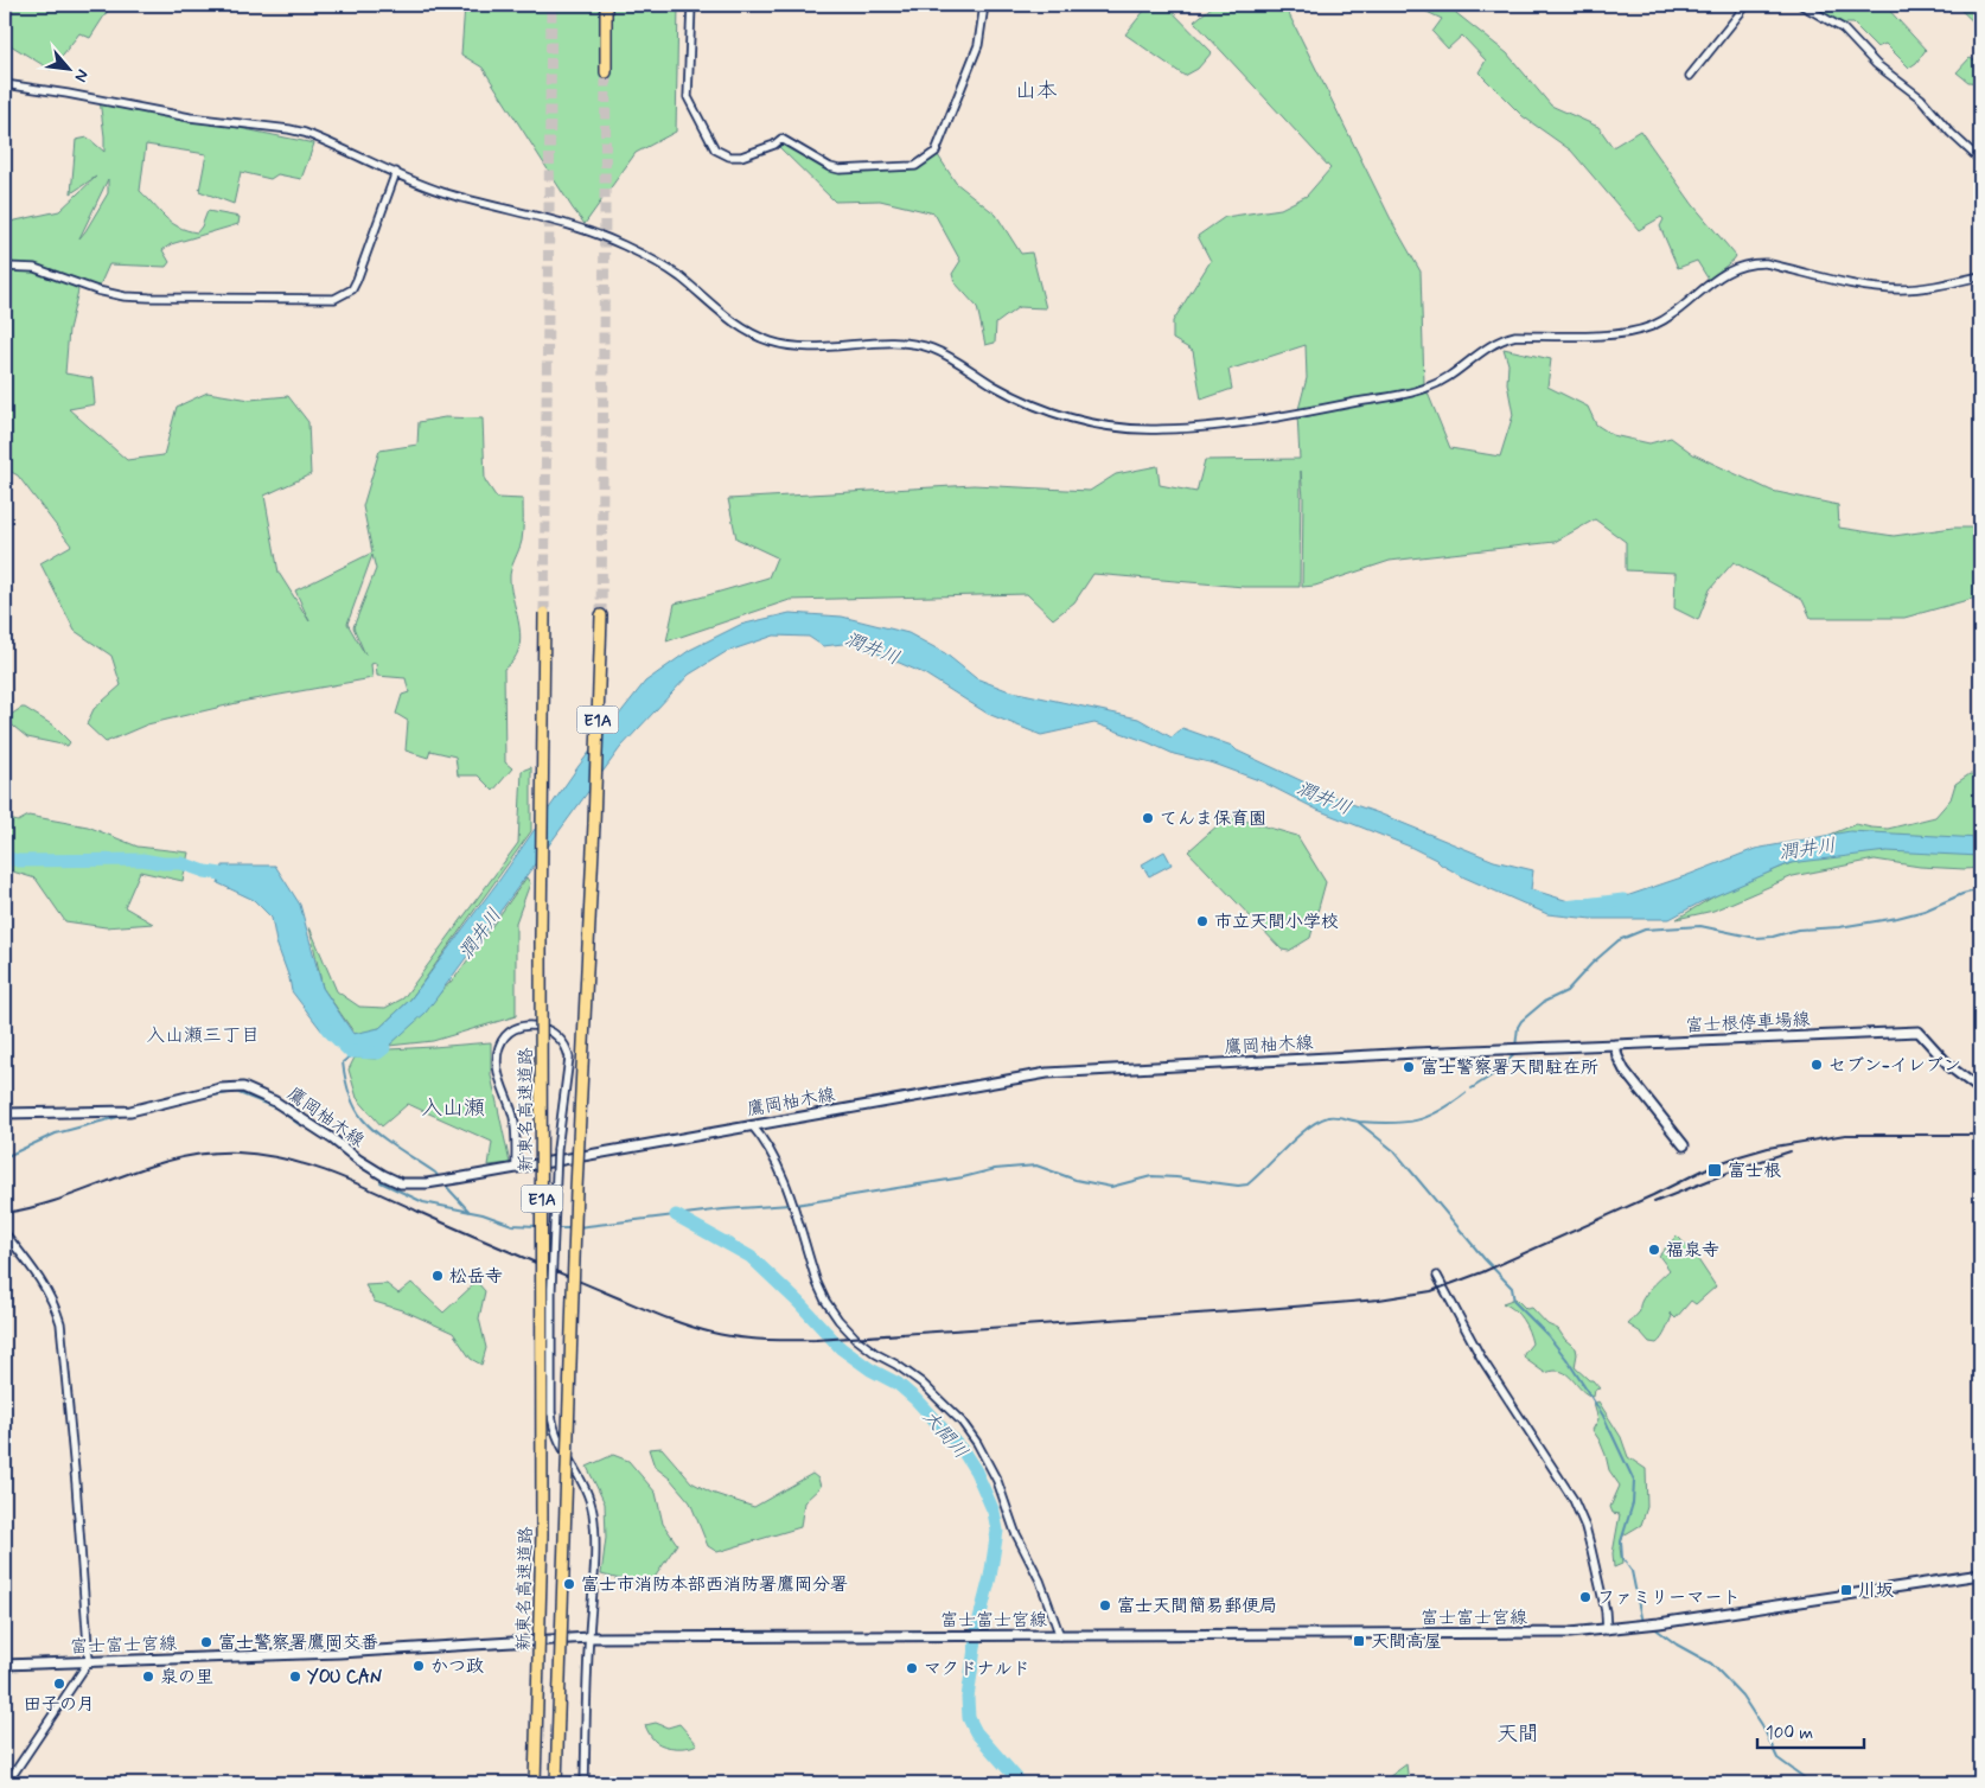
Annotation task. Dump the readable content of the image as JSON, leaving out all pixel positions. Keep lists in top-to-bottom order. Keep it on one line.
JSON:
{"streets":{"highway":["E1A","新東名高速道路"],"main road":["富士根停車場線","鷹岡柚木線","富士富士宮線"]},"crossings":[["富士根停車場線","鷹岡柚木線"]],"districts":["山本","入山瀬三丁目","入山瀬","天間"],"water":["潤井川","大間川"],"places":{"other":["てんま保育園","市立天間小学校","セブン-イレブン","富士警察署天間駐在所","福泉寺","松岳寺","富士市消防本部西消防署鷹岡分署","ファミリーマート","富士天間簡易郵便局","富士警察署鷹岡交番","かつ政","マクドナルド","泉の里","YOU CAN","田子の月"],"transit":["富士根","川坂","天間高屋"]},"scale_bar":"100 m","north":"bottom right"}
